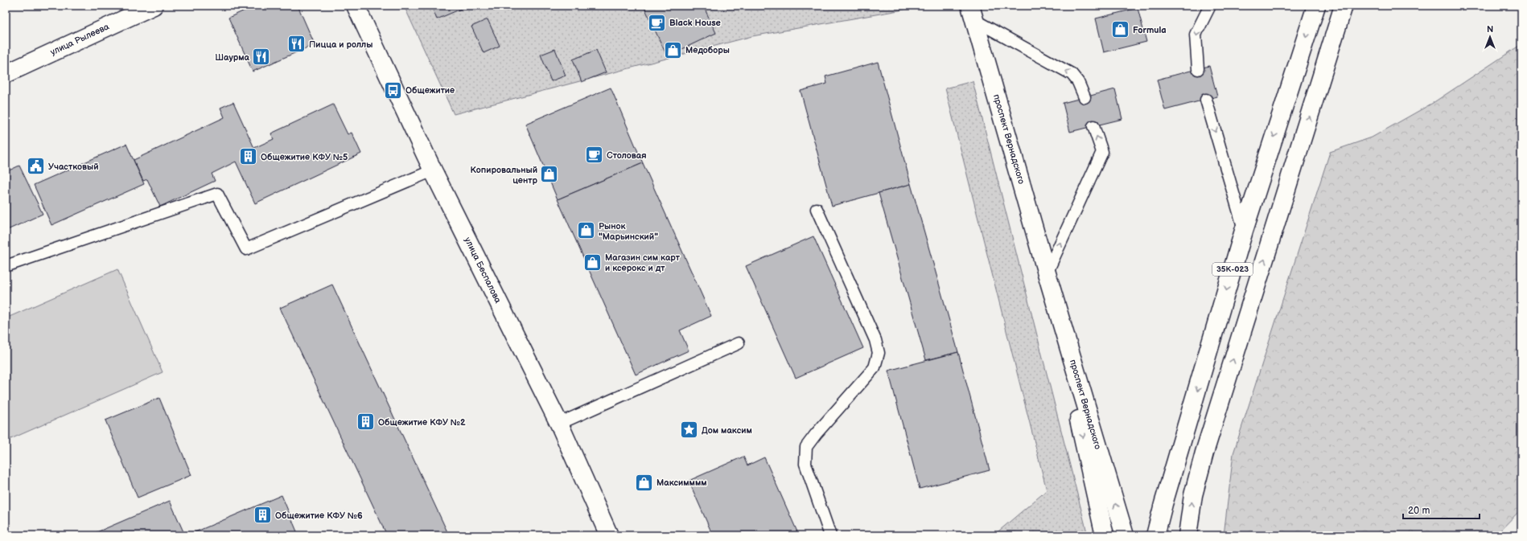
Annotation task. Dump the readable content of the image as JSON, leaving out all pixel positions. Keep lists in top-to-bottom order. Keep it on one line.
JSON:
{"streets":{"main road":["улица Рылеева","проспект Вернадского","35К-023","улица Беспалова"]},"places":{"cafe":["Black House","Столовая"],"shop":["Formula","Медоборы","Копировальный центр","Рынок \"Марьинский\"","Магазин сим карт и ксерокс и дт","Максимммм"],"restaurant":["Пицца и роллы","Шаурма"],"bus stop":["Общежитие"],"building":["Общежитие КФУ №5","Общежитие КФУ №2","Общежитие КФУ №6"],"public building":["Участковый"],"place":["Дом максим"]},"scale_bar":"20 m","north":"top"}
